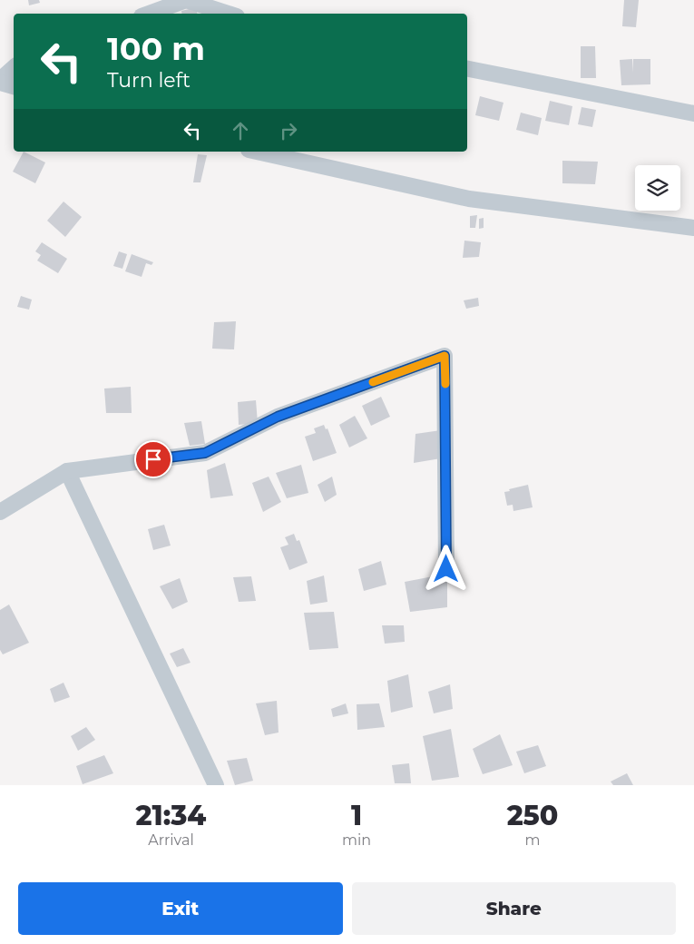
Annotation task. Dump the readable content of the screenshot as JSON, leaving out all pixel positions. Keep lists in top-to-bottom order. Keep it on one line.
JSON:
{"page":{"turn":["100 m","Turn left"],"eta":["21:34","Arrival","1","min","250","m"],"buttons":["Exit","Share"]}}
